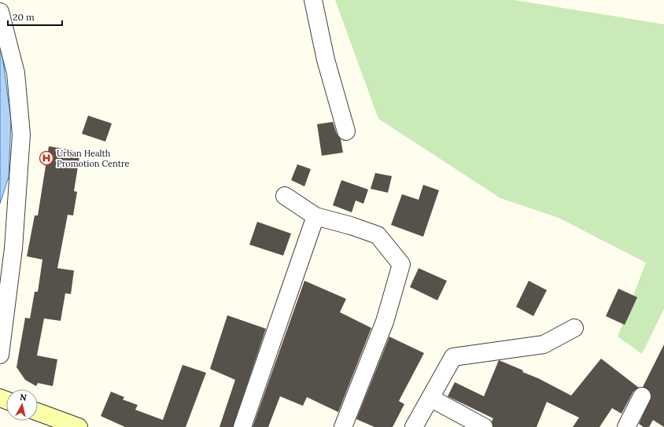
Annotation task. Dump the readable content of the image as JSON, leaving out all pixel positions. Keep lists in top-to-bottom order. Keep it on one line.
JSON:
{"places":{"hospital":["Urban Health Promotion Centre"]},"scale_bar":"20 m","north":"top"}
